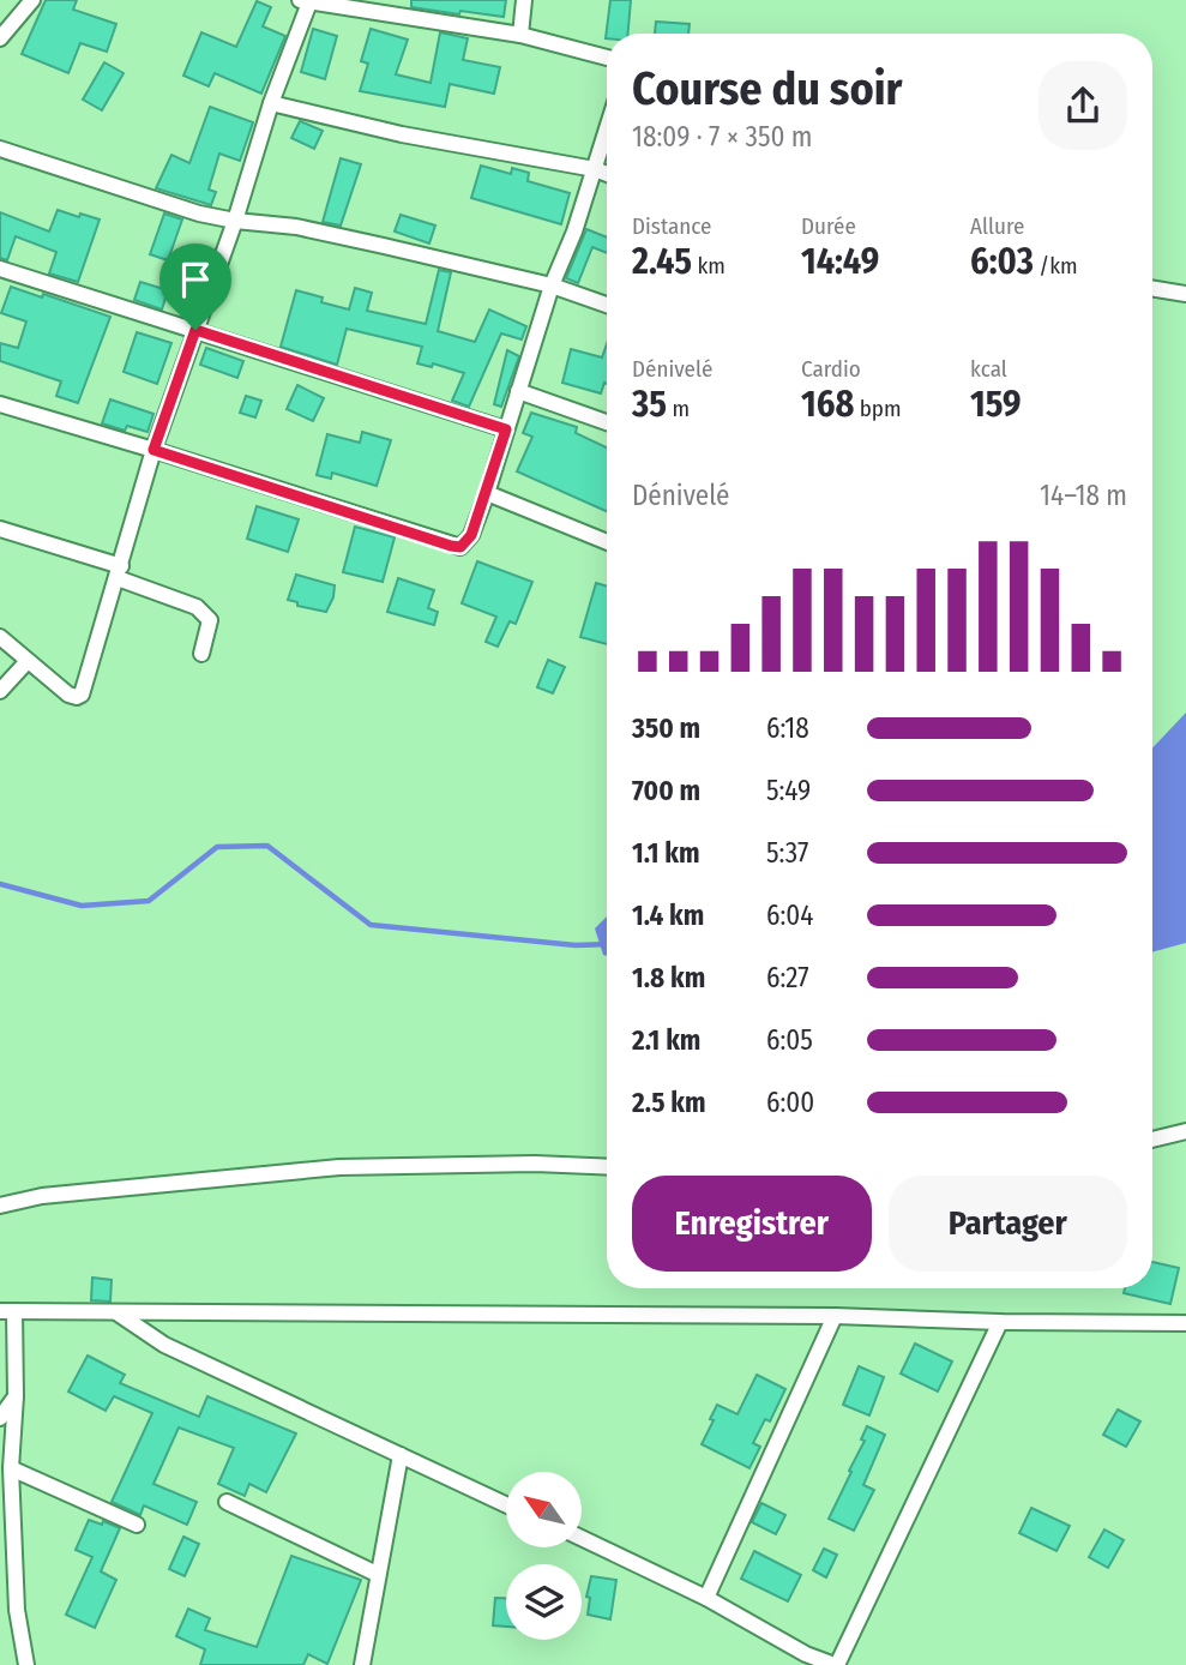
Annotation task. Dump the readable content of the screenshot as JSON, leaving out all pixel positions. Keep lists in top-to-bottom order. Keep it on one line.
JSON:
{"north":"top left","page":{"heading":["Course du soir","18:09 · 7 × 350 m"],"stats":[["Distance","2.45 km"],["Durée","14:49"],["Allure","6:03 /km"],["Dénivelé","35 m"],["Cardio","168 bpm"],["kcal","159"]],"chart":["Dénivelé","14–18 m"],"list":[{"name":"350 m","note":"6:18"},{"name":"700 m","note":"5:49"},{"name":"1.1 km","note":"5:37"},{"name":"1.4 km","note":"6:04"},{"name":"1.8 km","note":"6:27"},{"name":"2.1 km","note":"6:05"},{"name":"2.5 km","note":"6:00"}],"buttons":["Enregistrer","Partager"]}}
